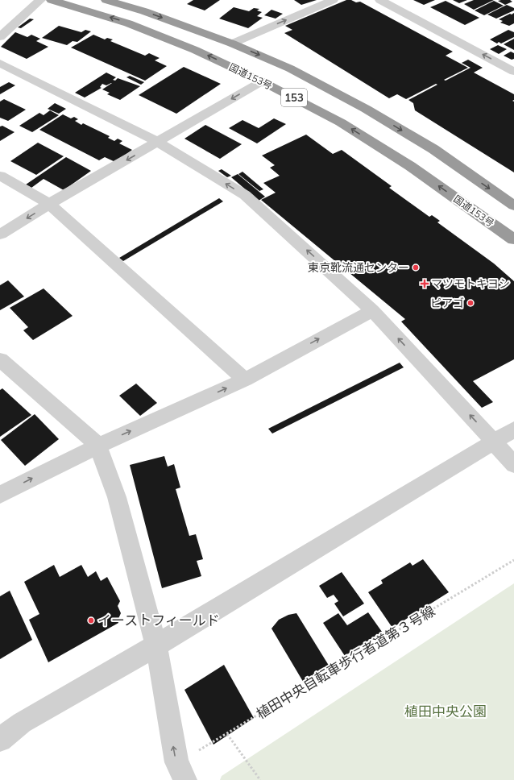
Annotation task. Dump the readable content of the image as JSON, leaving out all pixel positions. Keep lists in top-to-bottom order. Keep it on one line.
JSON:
{"streets":{"highway":["国道153号","153"],"path":["植田中央自転車歩行者道第３号線"]},"parks":["植田中央公園"],"places":{"other":["東京靴流通センター","ピアゴ","イーストフィールド"],"health":["マツモトキヨシ"]}}
